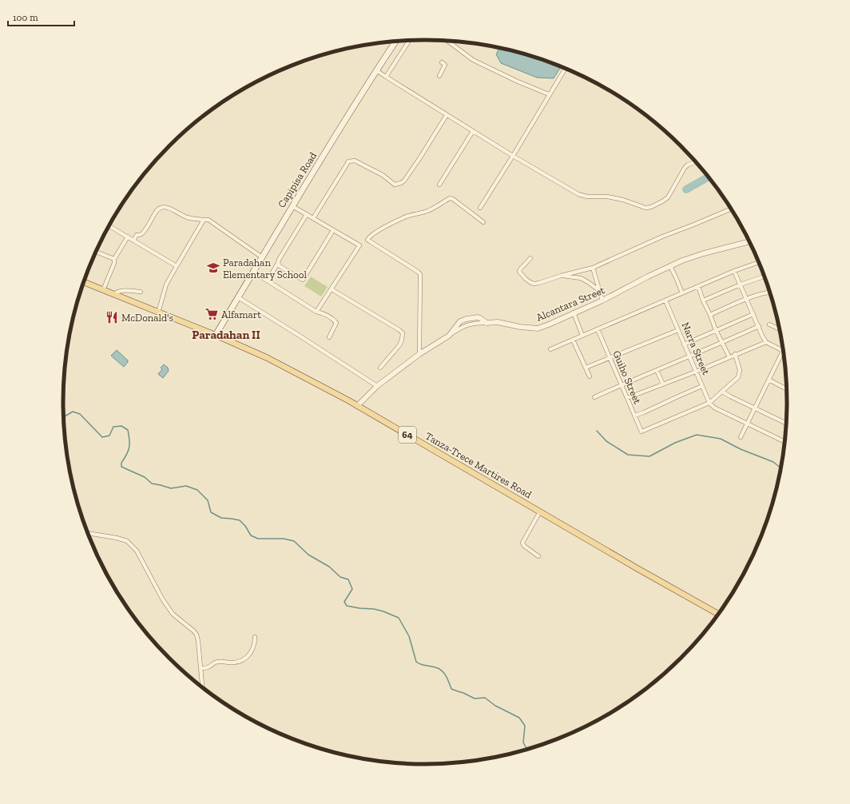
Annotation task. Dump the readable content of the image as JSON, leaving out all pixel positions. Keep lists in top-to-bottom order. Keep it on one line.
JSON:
{"streets":{"main road":["Capipisa Road","64","Tanza-Trece Martires Road"],"street":["Alcantara Street","Narra Street","Guiho Street"]},"crossings":[["Capipisa Road","Tanza-Trece Martires Road"],["Alcantara Street","Tanza-Trece Martires Road"],["Narra Street","Guiho Street"]],"districts":["Paradahan II"],"places":{"school or university":["Paradahan Elementary School"],"supermarket":["Alfamart"],"restaurant":["McDonald's"]},"scale_bar":"100 m"}
